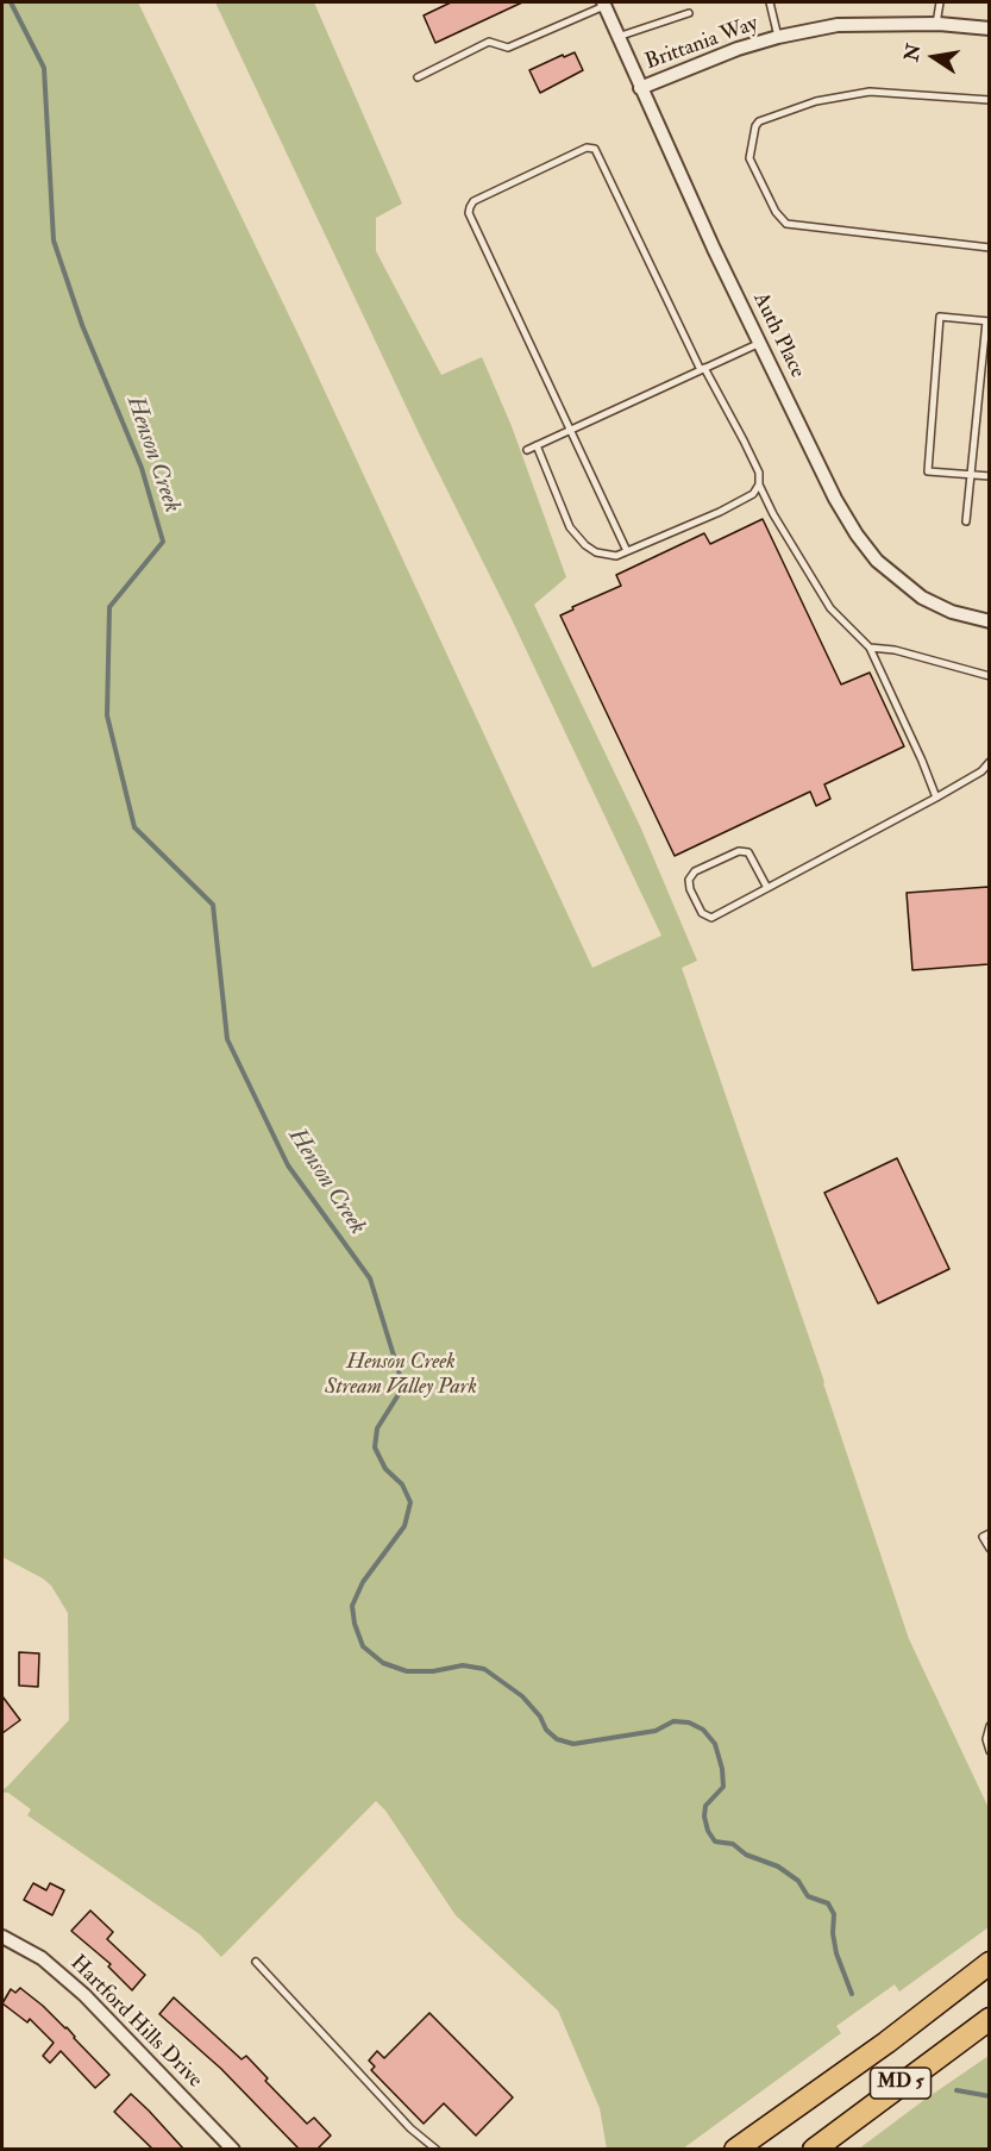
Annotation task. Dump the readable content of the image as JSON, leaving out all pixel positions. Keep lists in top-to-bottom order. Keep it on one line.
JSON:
{"streets":{"highway":["MD 5"],"street":["Brittania Way","Auth Place","Hartford Hills Drive"]},"crossings":[["Brittania Way","Auth Place"]],"water":["Henson Creek"],"parks":["Henson Creek Stream Valley Park"],"north":"left"}
